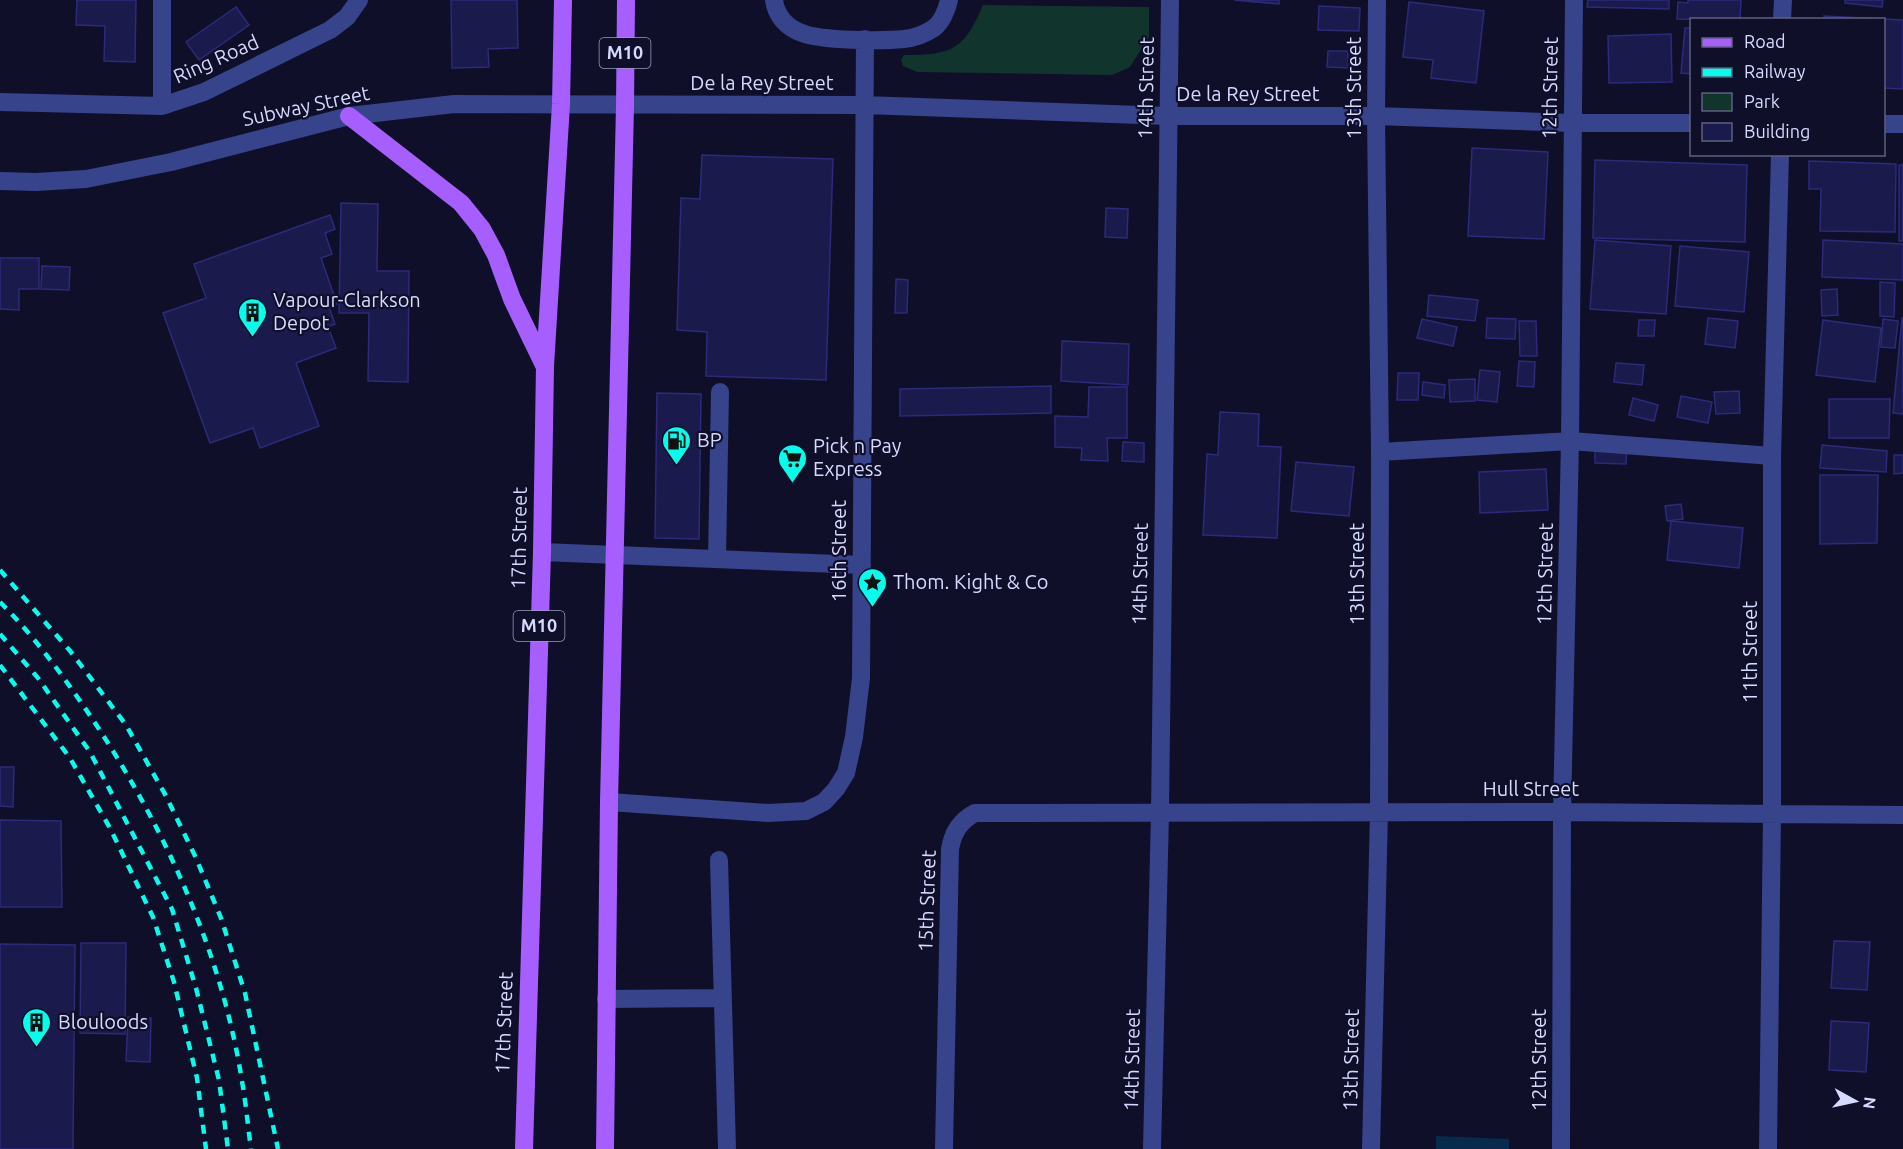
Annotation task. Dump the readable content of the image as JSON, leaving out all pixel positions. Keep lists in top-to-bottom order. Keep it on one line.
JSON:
{"streets":{"main road":["M10","17th Street"],"street":["Ring Road","De la Rey Street","14th Street","13th Street","12th Street","Subway Street","16th Street","11th Street","Hull Street","15th Street"]},"crossings":[["M10","De la Rey Street"],["M10","Subway Street"],["M10","16th Street"],["De la Rey Street","14th Street"],["De la Rey Street","13th Street"],["De la Rey Street","12th Street"],["De la Rey Street","Subway Street"],["De la Rey Street","16th Street"],["14th Street","Hull Street"],["14th Street","15th Street"],["13th Street","Hull Street"],["12th Street","Hull Street"],["Subway Street","17th Street"],["11th Street","Hull Street"],["Hull Street","15th Street"]],"places":{"building":["Vapour-Clarkson Depot","Blouloods"],"fuel station":["BP"],"supermarket":["Pick n Pay Express"],"place":["Thom. Kight & Co"]},"legend":["Road","Railway","Park","Building"],"north":"right"}
